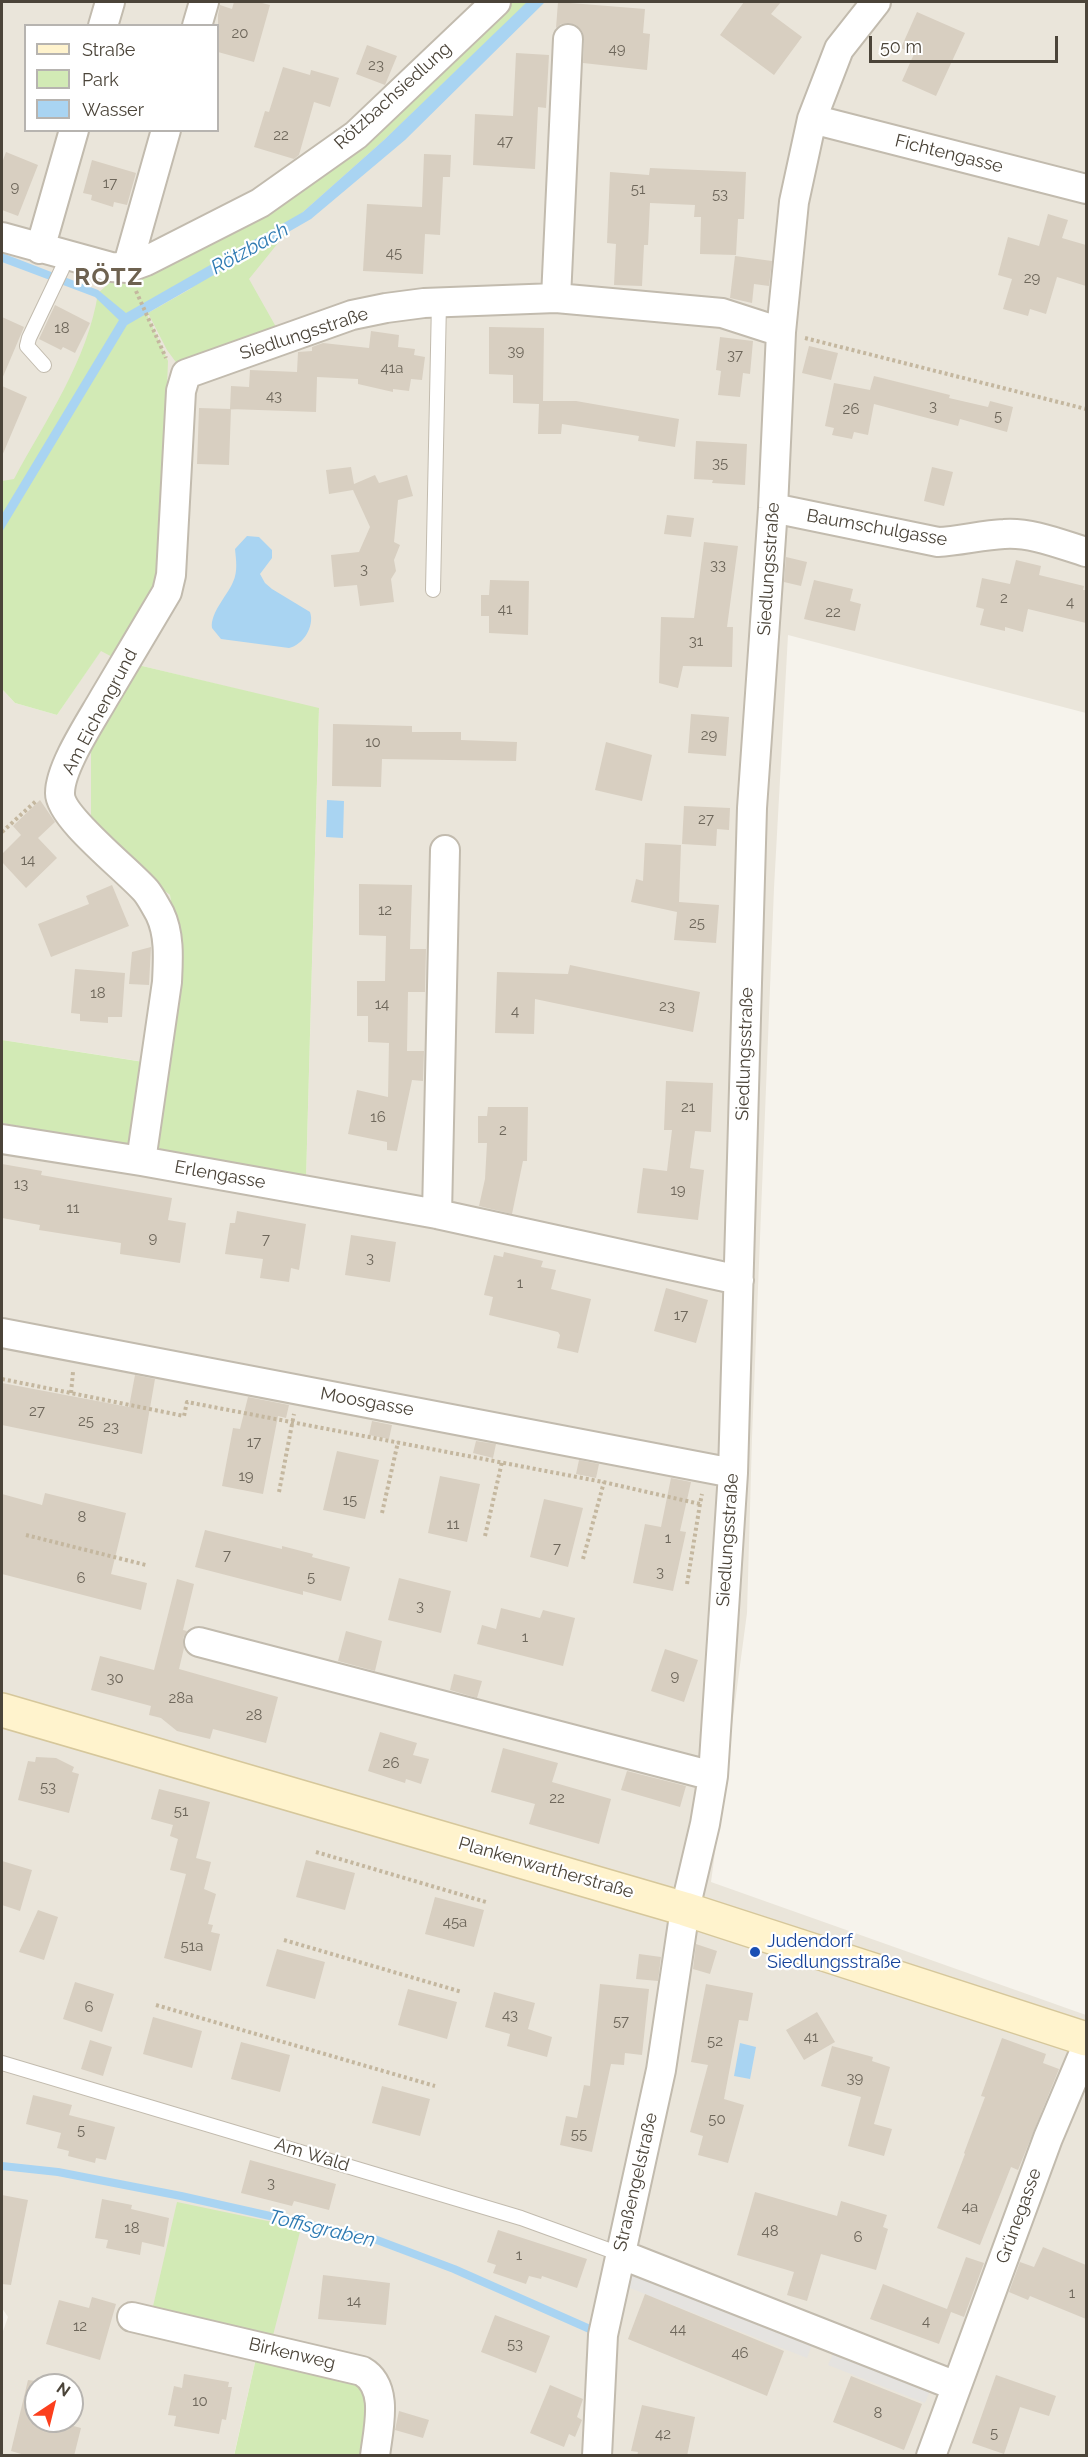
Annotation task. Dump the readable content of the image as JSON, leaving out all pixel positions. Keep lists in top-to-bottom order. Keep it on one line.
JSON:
{"streets":{"main road":["Plankenwartherstraße"],"street":["Rötzbachsiedlung","Fichtengasse","Siedlungsstraße","Baumschulgasse","Am Eichengrund","Erlengasse","Moosgasse","Straßengelstraße","Grünegasse","Birkenweg"],"lane":["Am Wald"]},"crossings":[["Fichtengasse","Siedlungsstraße"],["Siedlungsstraße","Baumschulgasse"],["Siedlungsstraße","Am Eichengrund"],["Siedlungsstraße","Erlengasse"],["Siedlungsstraße","Moosgasse"],["Siedlungsstraße","Plankenwartherstraße"],["Siedlungsstraße","Straßengelstraße"],["Am Eichengrund","Erlengasse"],["Plankenwartherstraße","Straßengelstraße"],["Am Wald","Straßengelstraße"]],"districts":["RÖTZ"],"water":["Rötzbach","Toffisgraben"],"places":["Judendorf Siedlungsstraße"],"house_numbers":["20","49","23","22","47","17","9","51","53","45","29","18","39","37","41a","43","3","26","5","35","33","3","2","4","41","22","31","29","10","27","14","12","25","18","14","23","4","21","16","2","13","19","11","9","7","3","1","17","27","25","23","17","19","15","8","11","1","7","7","3","5","6","3","1","9","30","28a","28","26","53","22","51","45a","51a","6","43","57","41","52","39","50","5","55","3","4a","18","48","6","1","1","14","4","12","44","53","46","10","8","5","42"],"legend":["Straße","Park","Wasser"],"scale_bar":"50 m","north":"top right"}
